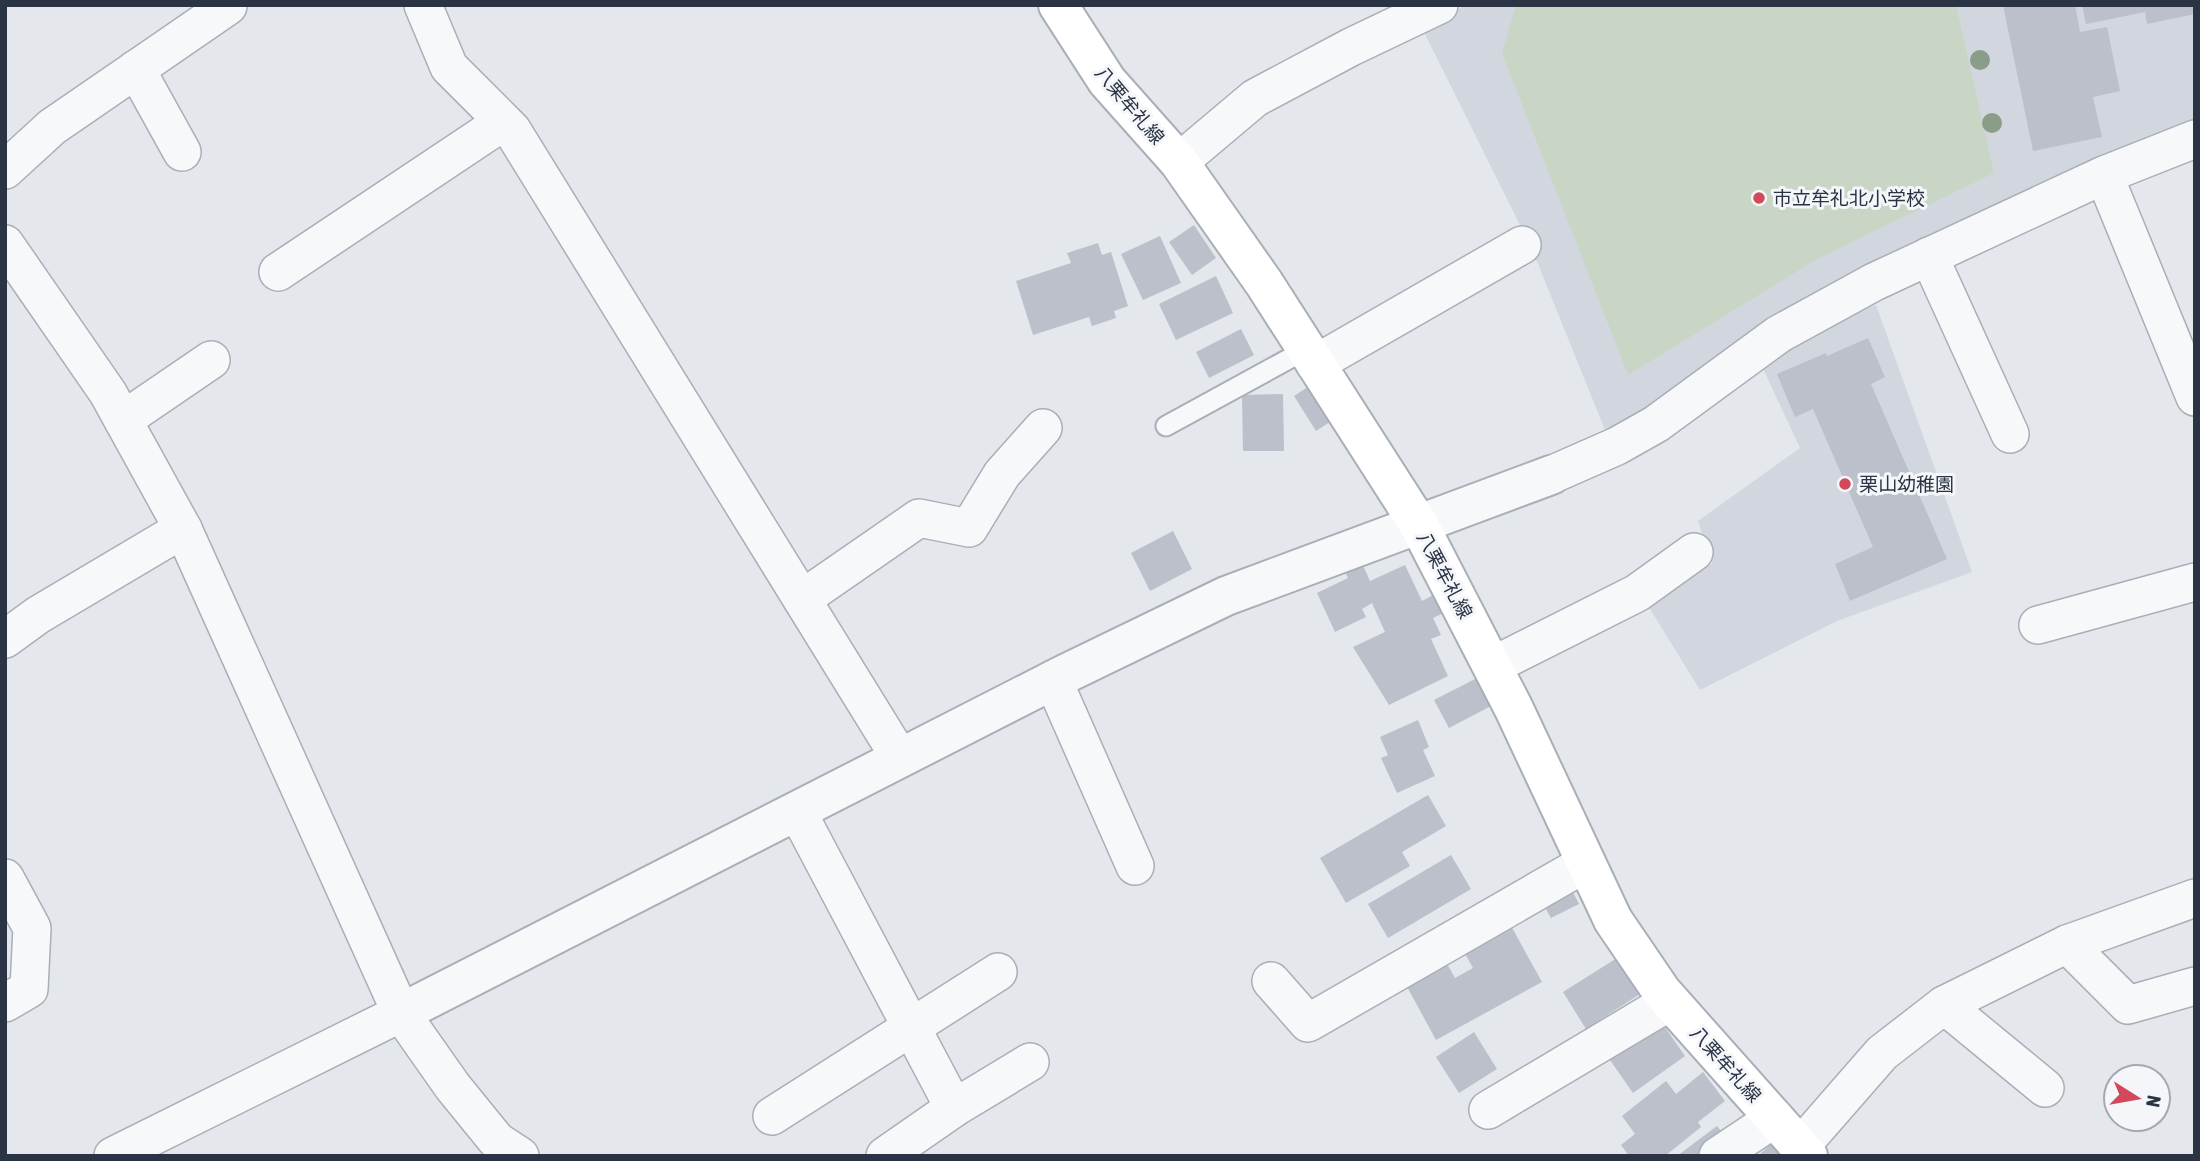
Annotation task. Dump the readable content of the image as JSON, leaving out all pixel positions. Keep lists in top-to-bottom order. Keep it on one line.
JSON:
{"streets":{"main road":["八栗牟礼線"]},"places":["市立牟礼北小学校","栗山幼稚園"],"north":"right"}
